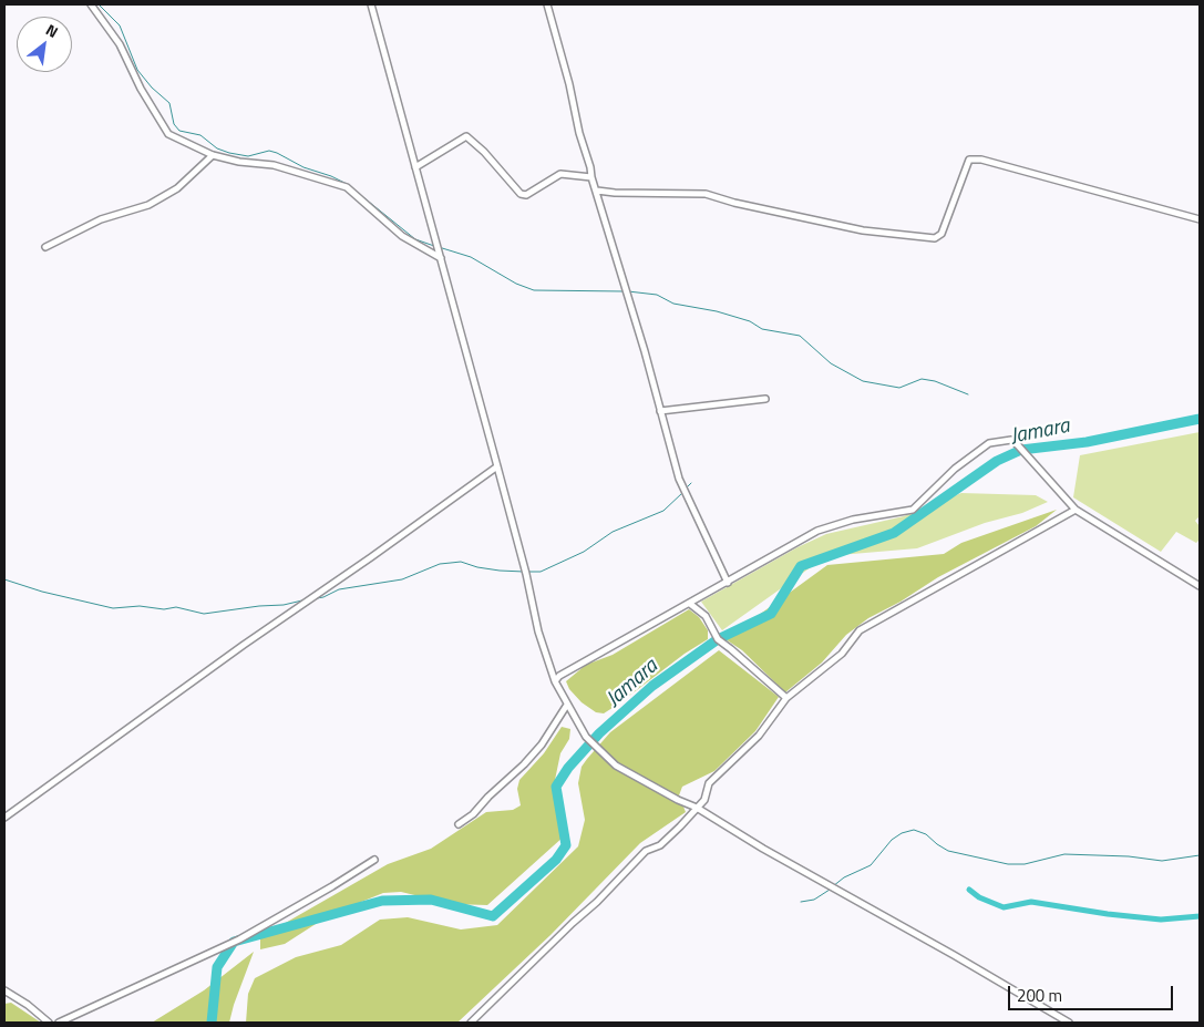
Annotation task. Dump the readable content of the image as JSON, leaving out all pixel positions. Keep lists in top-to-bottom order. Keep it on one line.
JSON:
{"water":["Jamara"],"scale_bar":"200 m","north":"top right"}
